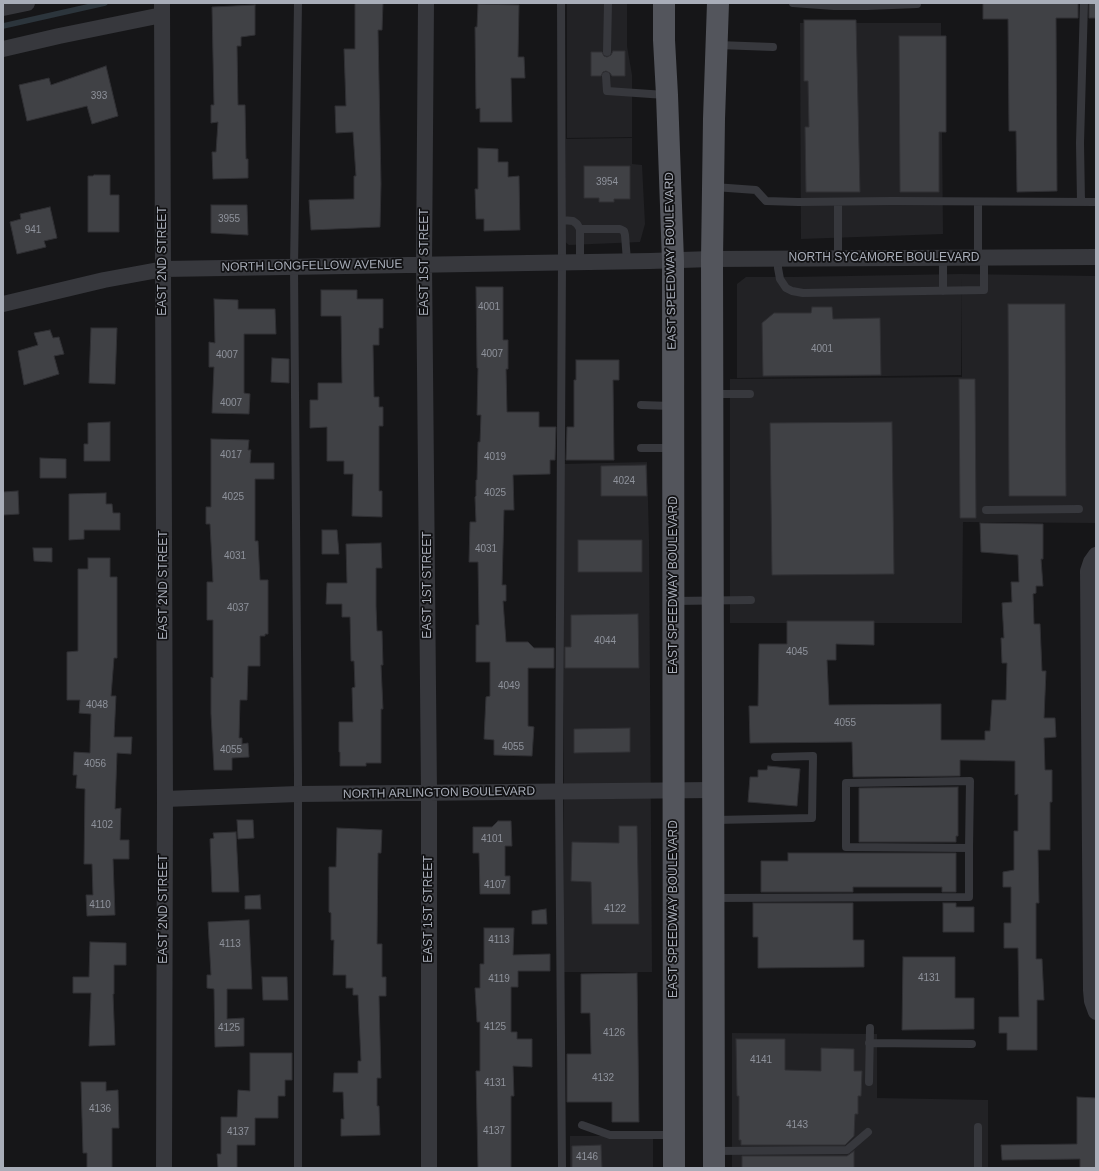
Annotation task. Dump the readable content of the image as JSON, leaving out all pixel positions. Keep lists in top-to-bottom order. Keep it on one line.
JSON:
{"streets":{"main road":["EAST SPEEDWAY BOULEVARD"],"street":["NORTH SYCAMORE BOULEVARD","EAST 2ND STREET","EAST 1ST STREET","NORTH LONGFELLOW AVENUE","NORTH ARLINGTON BOULEVARD"]},"crossings":[["NORTH SYCAMORE BOULEVARD","EAST SPEEDWAY BOULEVARD"],["NORTH SYCAMORE BOULEVARD","NORTH LONGFELLOW AVENUE"],["EAST 2ND STREET","NORTH LONGFELLOW AVENUE"],["EAST 2ND STREET","NORTH ARLINGTON BOULEVARD"],["EAST SPEEDWAY BOULEVARD","NORTH LONGFELLOW AVENUE"],["EAST SPEEDWAY BOULEVARD","NORTH ARLINGTON BOULEVARD"],["EAST 1ST STREET","NORTH LONGFELLOW AVENUE"],["EAST 1ST STREET","NORTH ARLINGTON BOULEVARD"]],"house_numbers":["393","3954","3955","941","4001","4001","4007","4007","4007","4017","4019","4024","4025","4025","4031","4031","4037","4044","4045","4049","4048","4055","4055","4055","4056","4102","4101","4107","4110","4122","4113","4113","4131","4119","4125","4125","4126","4141","4132","4131","4136","4143","4137","4137","4146"]}
